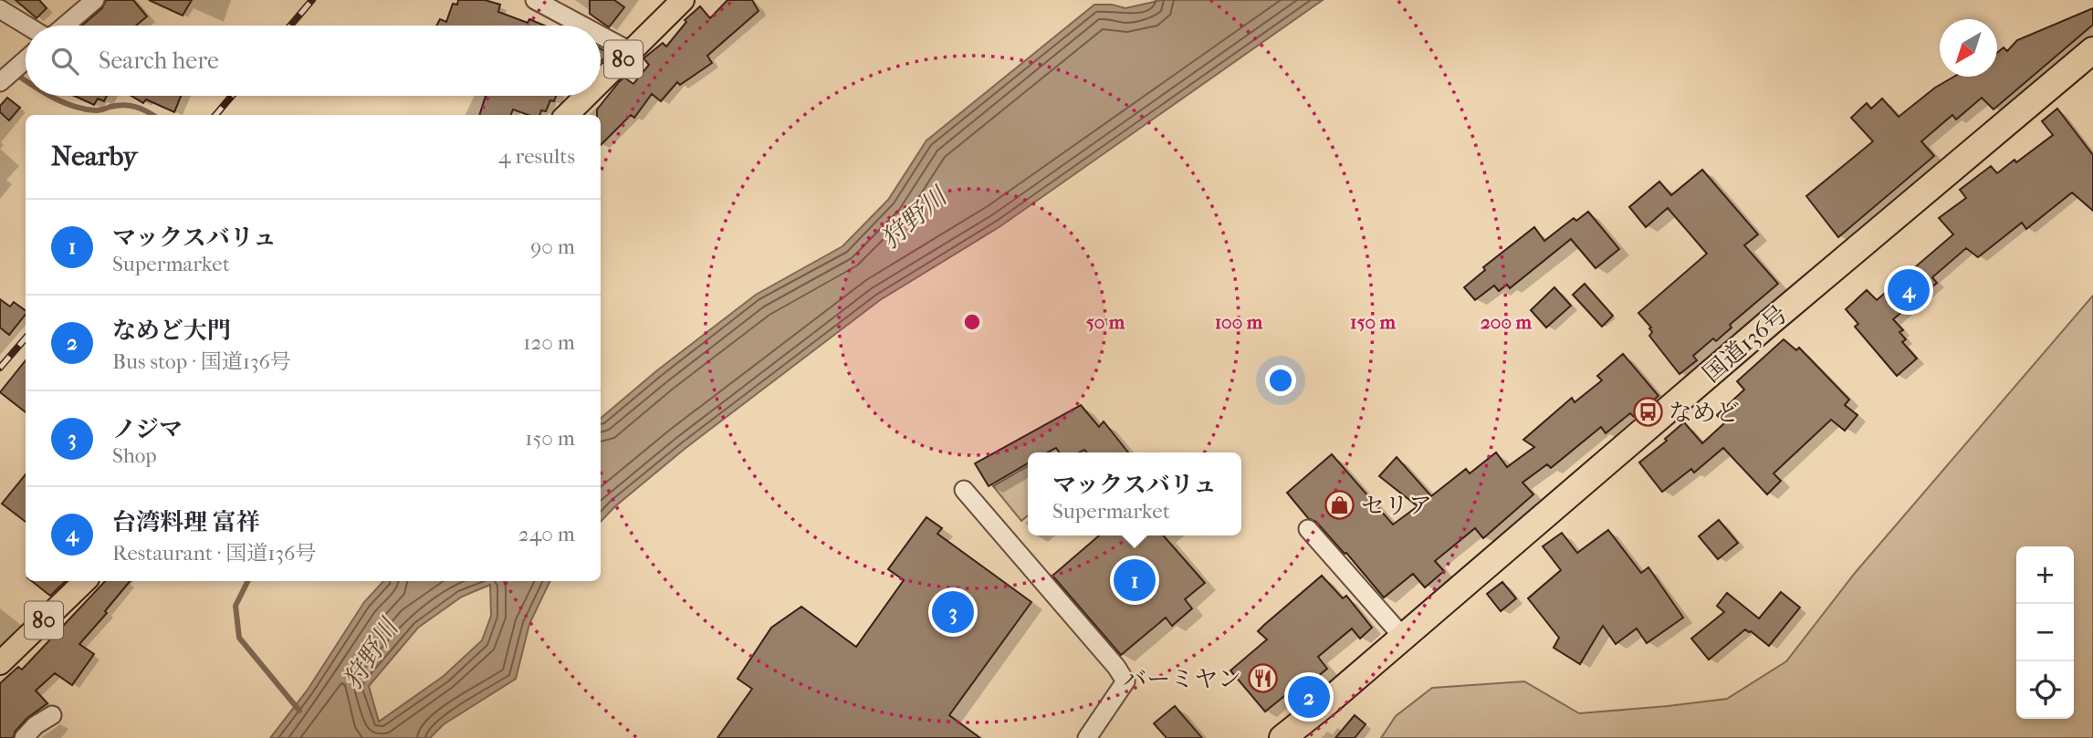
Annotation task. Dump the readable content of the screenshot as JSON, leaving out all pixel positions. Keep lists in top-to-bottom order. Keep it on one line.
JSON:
{"streets":{"highway":["国道136号"],"main road":["80"]},"water":["狩野川"],"places":{"bus stop":["なめど"],"shop":["セリア"],"restaurant":["バーミヤン"]},"north":"bottom left","page":{"search":"Search here","heading":["Nearby","4 results"],"list":[{"mark":"1","name":"マックスバリュ","note":"Supermarket","value":"90 m"},{"mark":"2","name":"なめど大門","note":"Bus stop · 国道136号","value":"120 m"},{"mark":"3","name":"ノジマ","note":"Shop","value":"150 m"},{"mark":"4","name":"台湾料理 富祥","note":"Restaurant · 国道136号","value":"240 m"}],"pins":["4","1","3","2"],"popup":["マックスバリュ","Supermarket"],"map_buttons":["+","−"]},"rings":["50 m","100 m","150 m","200 m"]}
